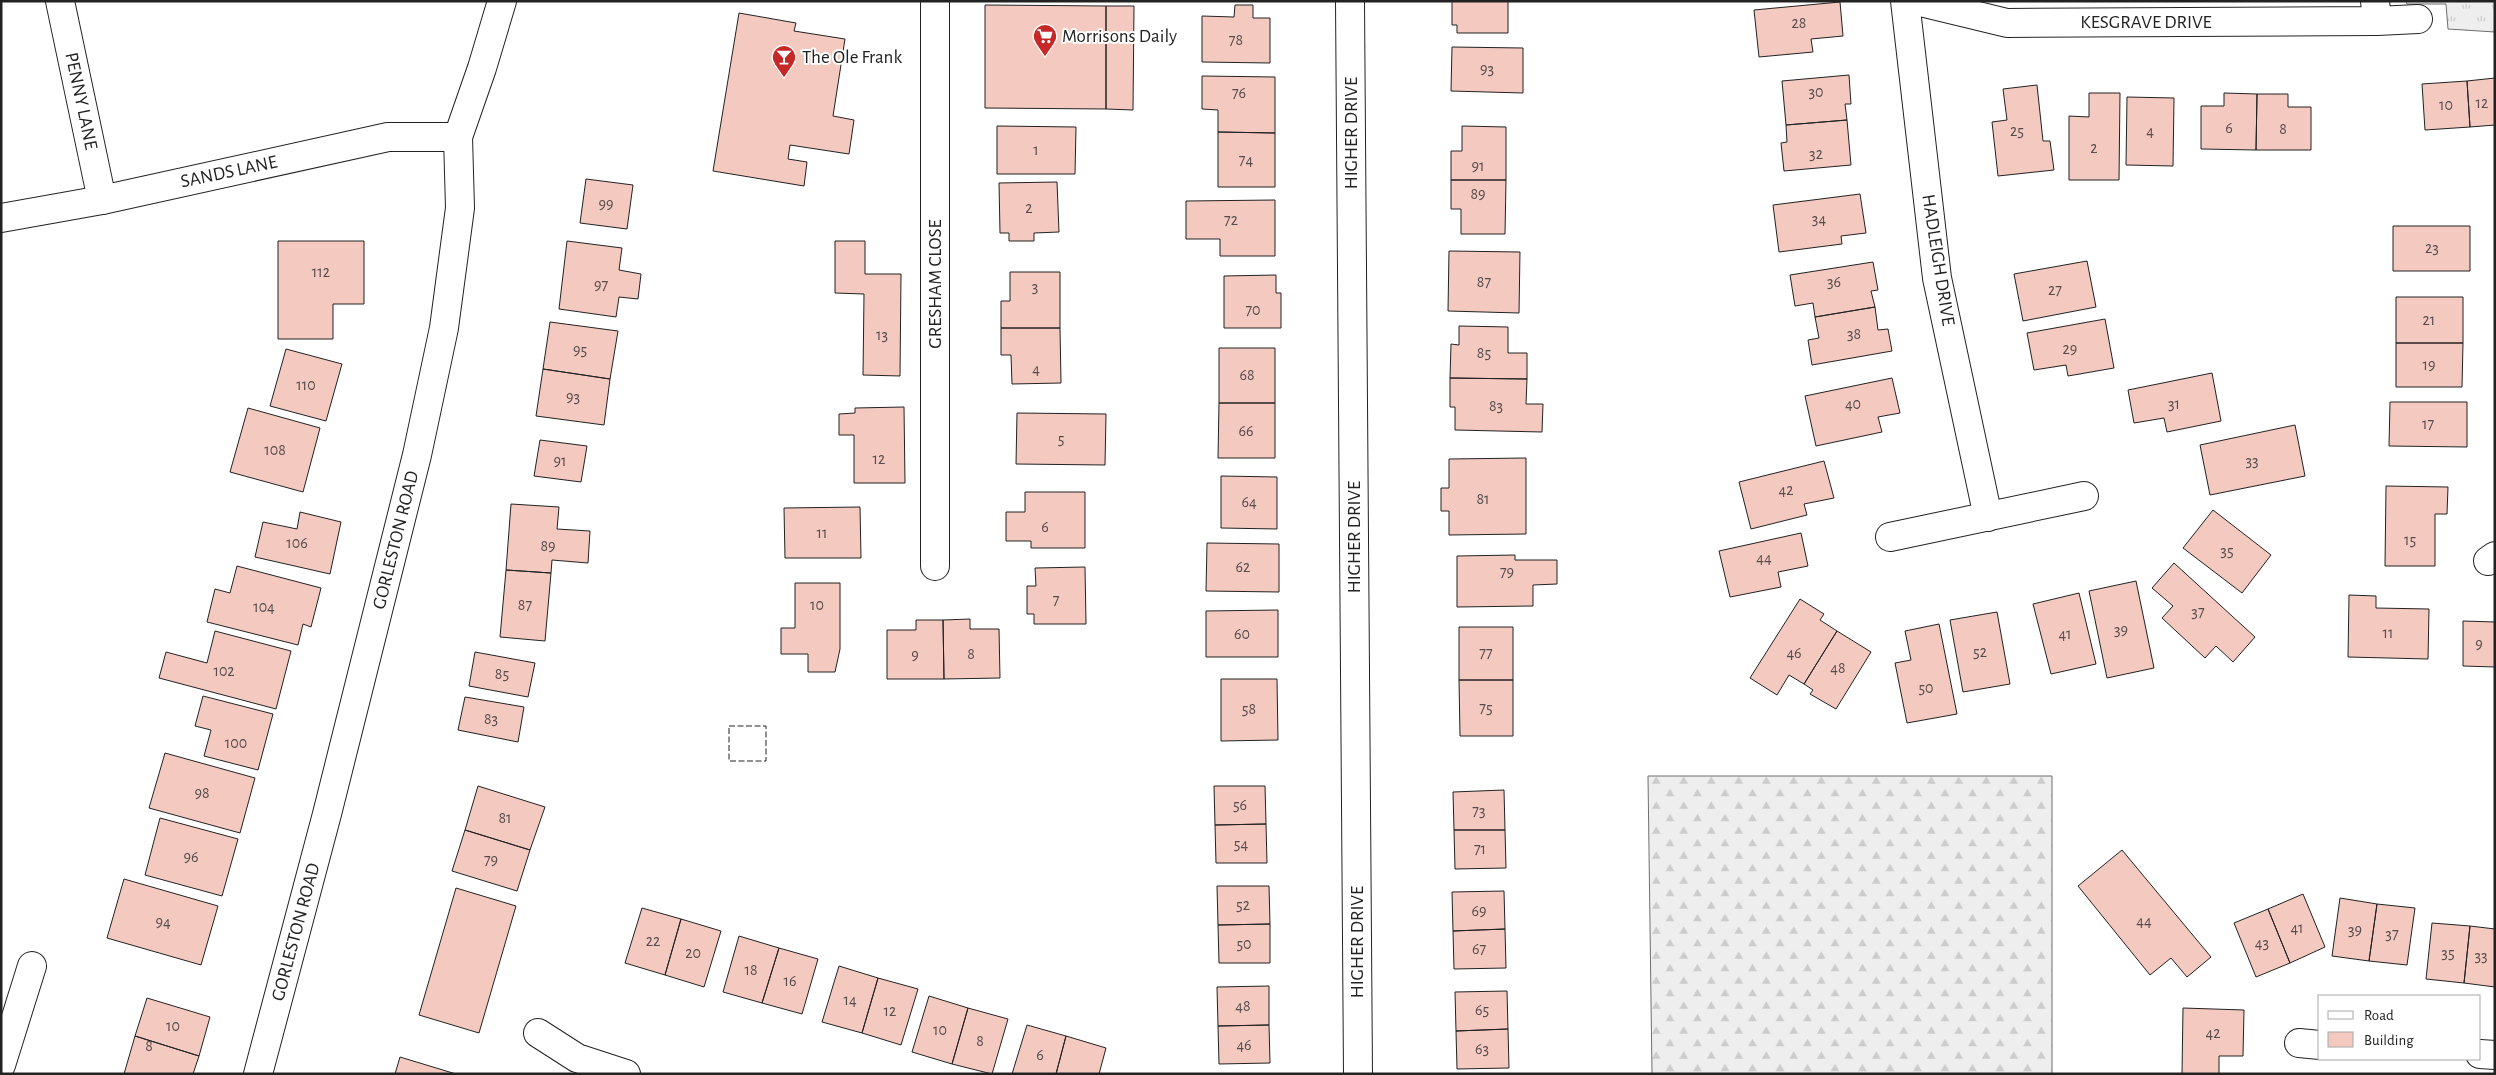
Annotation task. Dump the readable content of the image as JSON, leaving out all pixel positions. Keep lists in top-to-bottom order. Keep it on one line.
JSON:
{"streets":{"street":["KESGRAVE DRIVE","PENNY LANE","HIGHER DRIVE","SANDS LANE","HADLEIGH DRIVE","GRESHAM CLOSE","GORLESTON ROAD"]},"crossings":[["PENNY LANE","SANDS LANE"],["SANDS LANE","GORLESTON ROAD"]],"places":{"supermarket":["Morrisons Daily"],"bar":["The Ole Frank"]},"house_numbers":["28","78","93","30","76","12","10","6","8","25","4","2","1","32","74","91","89","99","2","34","72","23","112","87","36","97","3","27","70","21","38","13","29","95","85","19","4","68","110","93","40","31","83","17","66","5","108","12","91","33","42","81","64","6","11","15","106","89","35","44","62","79","7","87","10","104","37","39","11","60","41","9","52","77","46","8","9","48","102","85","50","75","58","83","100","98","56","73","81","54","71","96","79","52","69","44","94","41","39","37","22","43","50","67","20","35","33","18","16","14","48","65","12","10","10","42","8","46","8","63","6"],"legend":["Road","Building"]}
